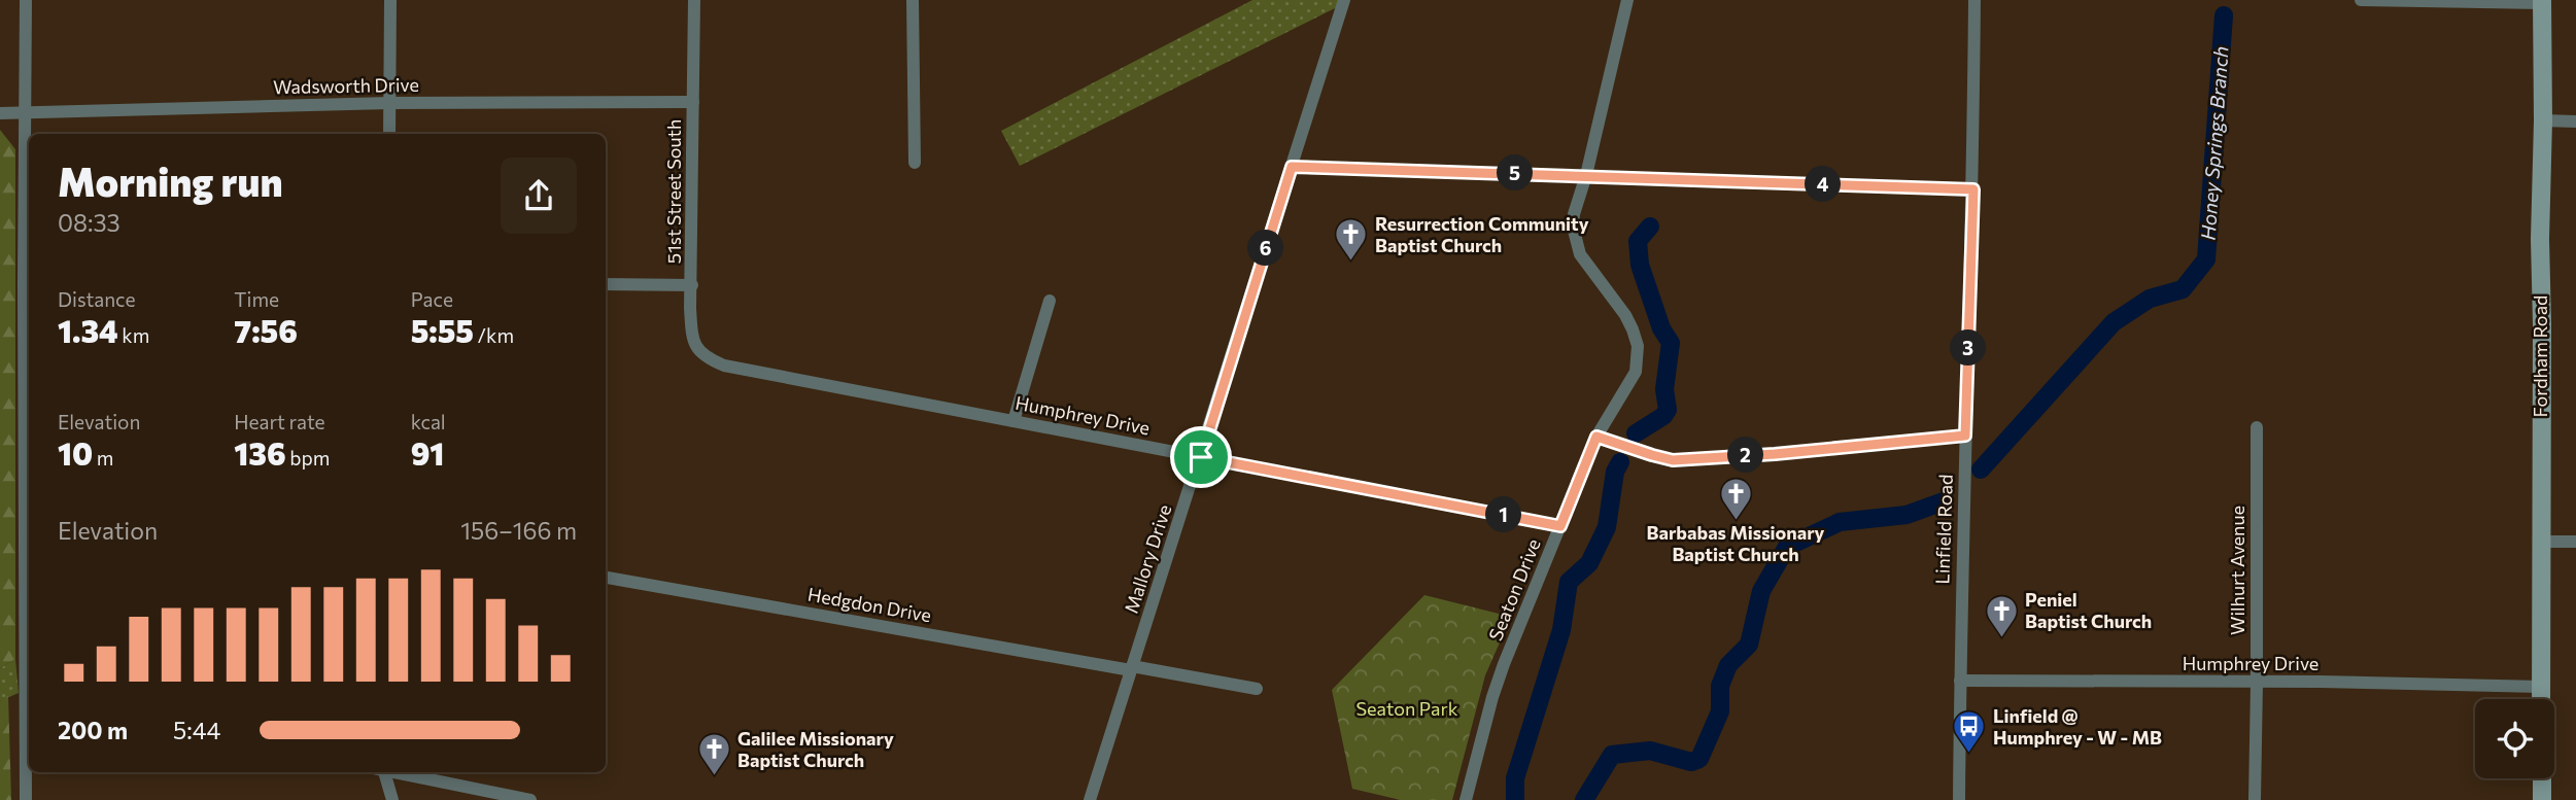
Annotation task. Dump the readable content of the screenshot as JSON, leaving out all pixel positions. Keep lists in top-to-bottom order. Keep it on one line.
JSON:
{"streets":{"street":["Wadsworth Drive","51st Street South","Fordham Road","Humphrey Drive","Linfield Road","Mallory Drive","Wilhurt Avenue","Seaton Drive","Hedgdon Drive"]},"crossings":[["Wadsworth Drive","51st Street South"],["51st Street South","Humphrey Drive"],["Fordham Road","Humphrey Drive"],["Humphrey Drive","Linfield Road"],["Humphrey Drive","Mallory Drive"],["Humphrey Drive","Wilhurt Avenue"],["Humphrey Drive","Seaton Drive"],["Mallory Drive","Hedgdon Drive"]],"water":["Honey Springs Branch"],"parks":["Seaton Park"],"places":{"church":["Resurrection Community Baptist Church","Barbabas Missionary Baptist Church","Peniel Baptist Church","Galilee Missionary Baptist Church"],"bus stop":["Linfield @ Humphrey - W - MB"]},"page":{"heading":["Morning run","08:33"],"pins":["5","4","6","3","2","1"],"stats":[["Distance","1.34 km"],["Time","7:56"],["Pace","5:55 /km"],["Elevation","10 m"],["Heart rate","136 bpm"],["kcal","91"]],"chart":["Elevation","156–166 m"],"list":[{"name":"200 m","note":"5:44"}]}}
